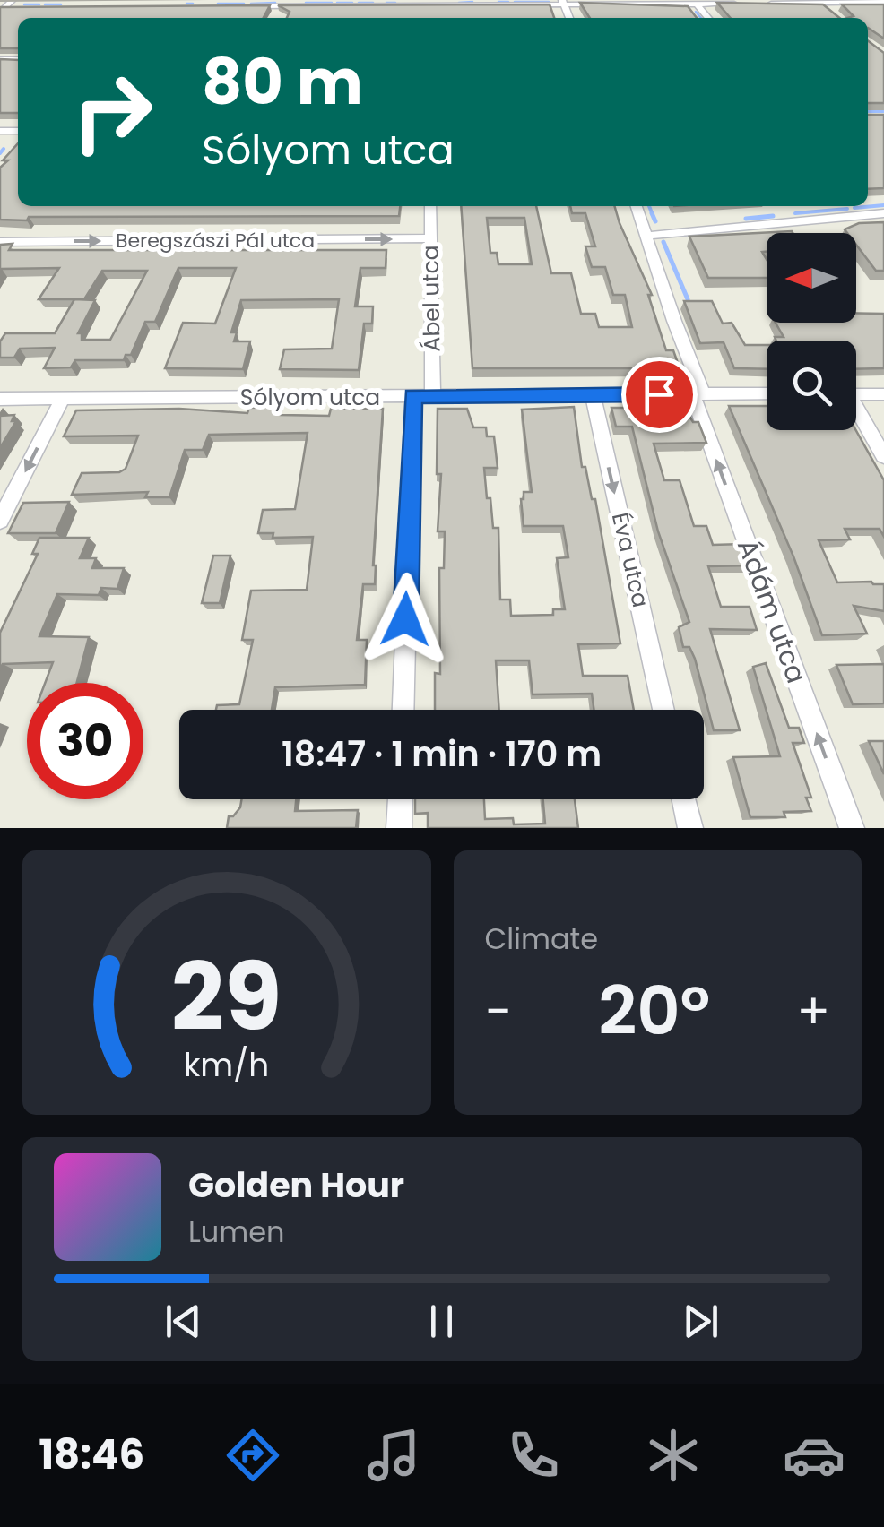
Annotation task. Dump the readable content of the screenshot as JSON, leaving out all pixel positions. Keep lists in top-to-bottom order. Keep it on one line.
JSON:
{"streets":{"street":["Beregszászi Pál utca","Ábel utca","Sólyom utca","Éva utca","Ádám utca"]},"crossings":[["Beregszászi Pál utca","Ábel utca"],["Ábel utca","Sólyom utca"],["Sólyom utca","Éva utca"],["Sólyom utca","Ádám utca"]],"one_way":["Beregszászi Pál utca","Éva utca","Ádám utca"],"north":"left","page":{"turn":["80 m","Sólyom utca"],"limit":"30","trip":"18:47 · 1 min · 170 m","tile":"Climate","heat":["−","20°","+"],"song":["Golden Hour","Lumen"],"tabs":"18:46","gauge":["29","km/h"]}}
